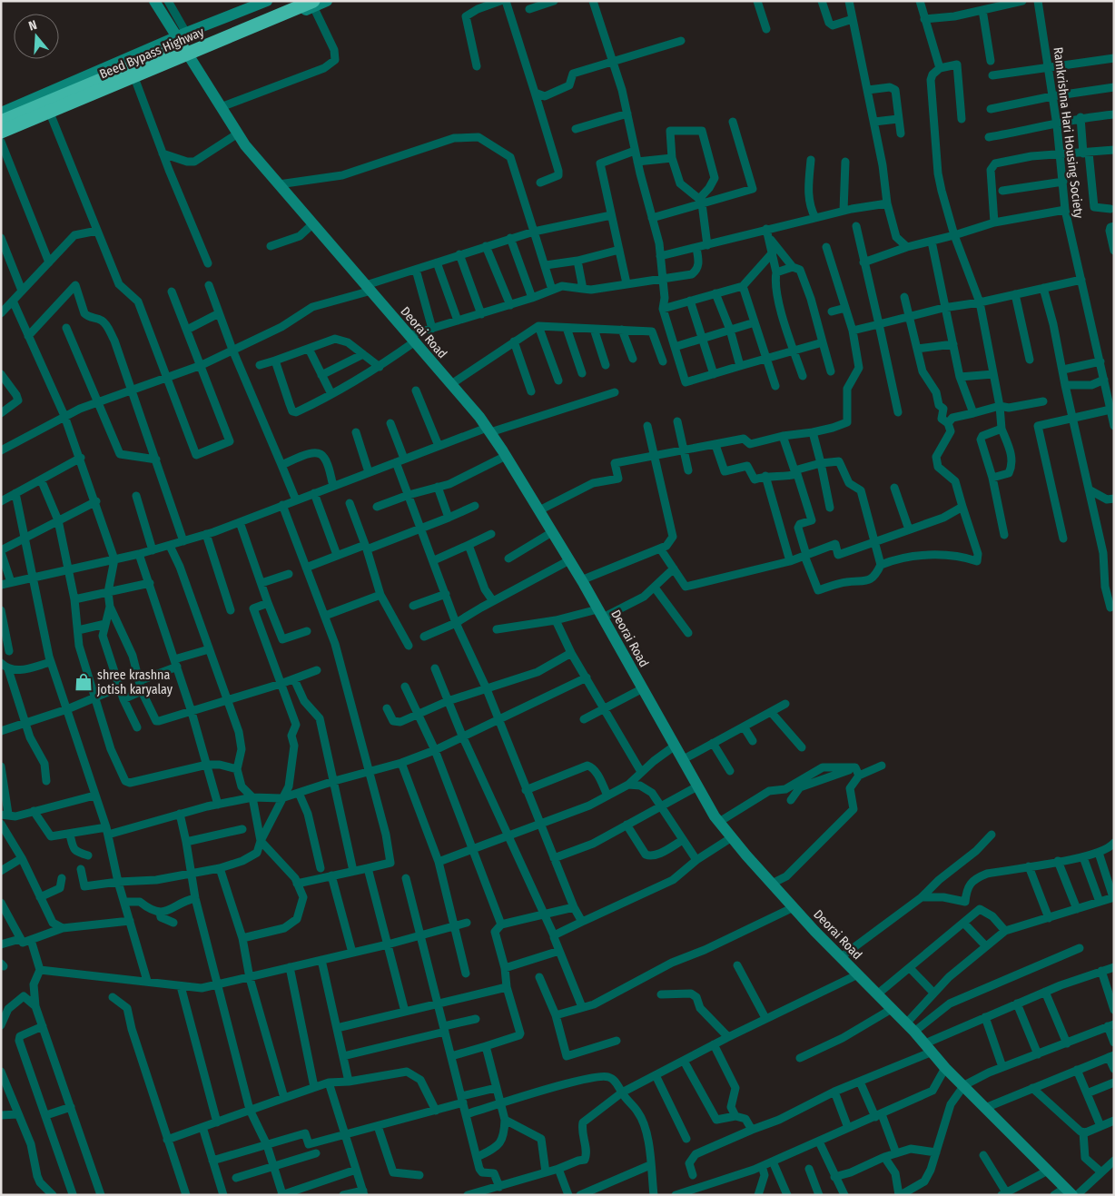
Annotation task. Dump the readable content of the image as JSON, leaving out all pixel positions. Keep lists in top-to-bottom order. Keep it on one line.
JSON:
{"streets":{"highway":["Beed Bypass Highway"],"street":["Ramkrishna Hari Housing Society","Deorai Road"]},"places":{"shop":["shree krashna jotish karyalay"]},"north":"top"}
